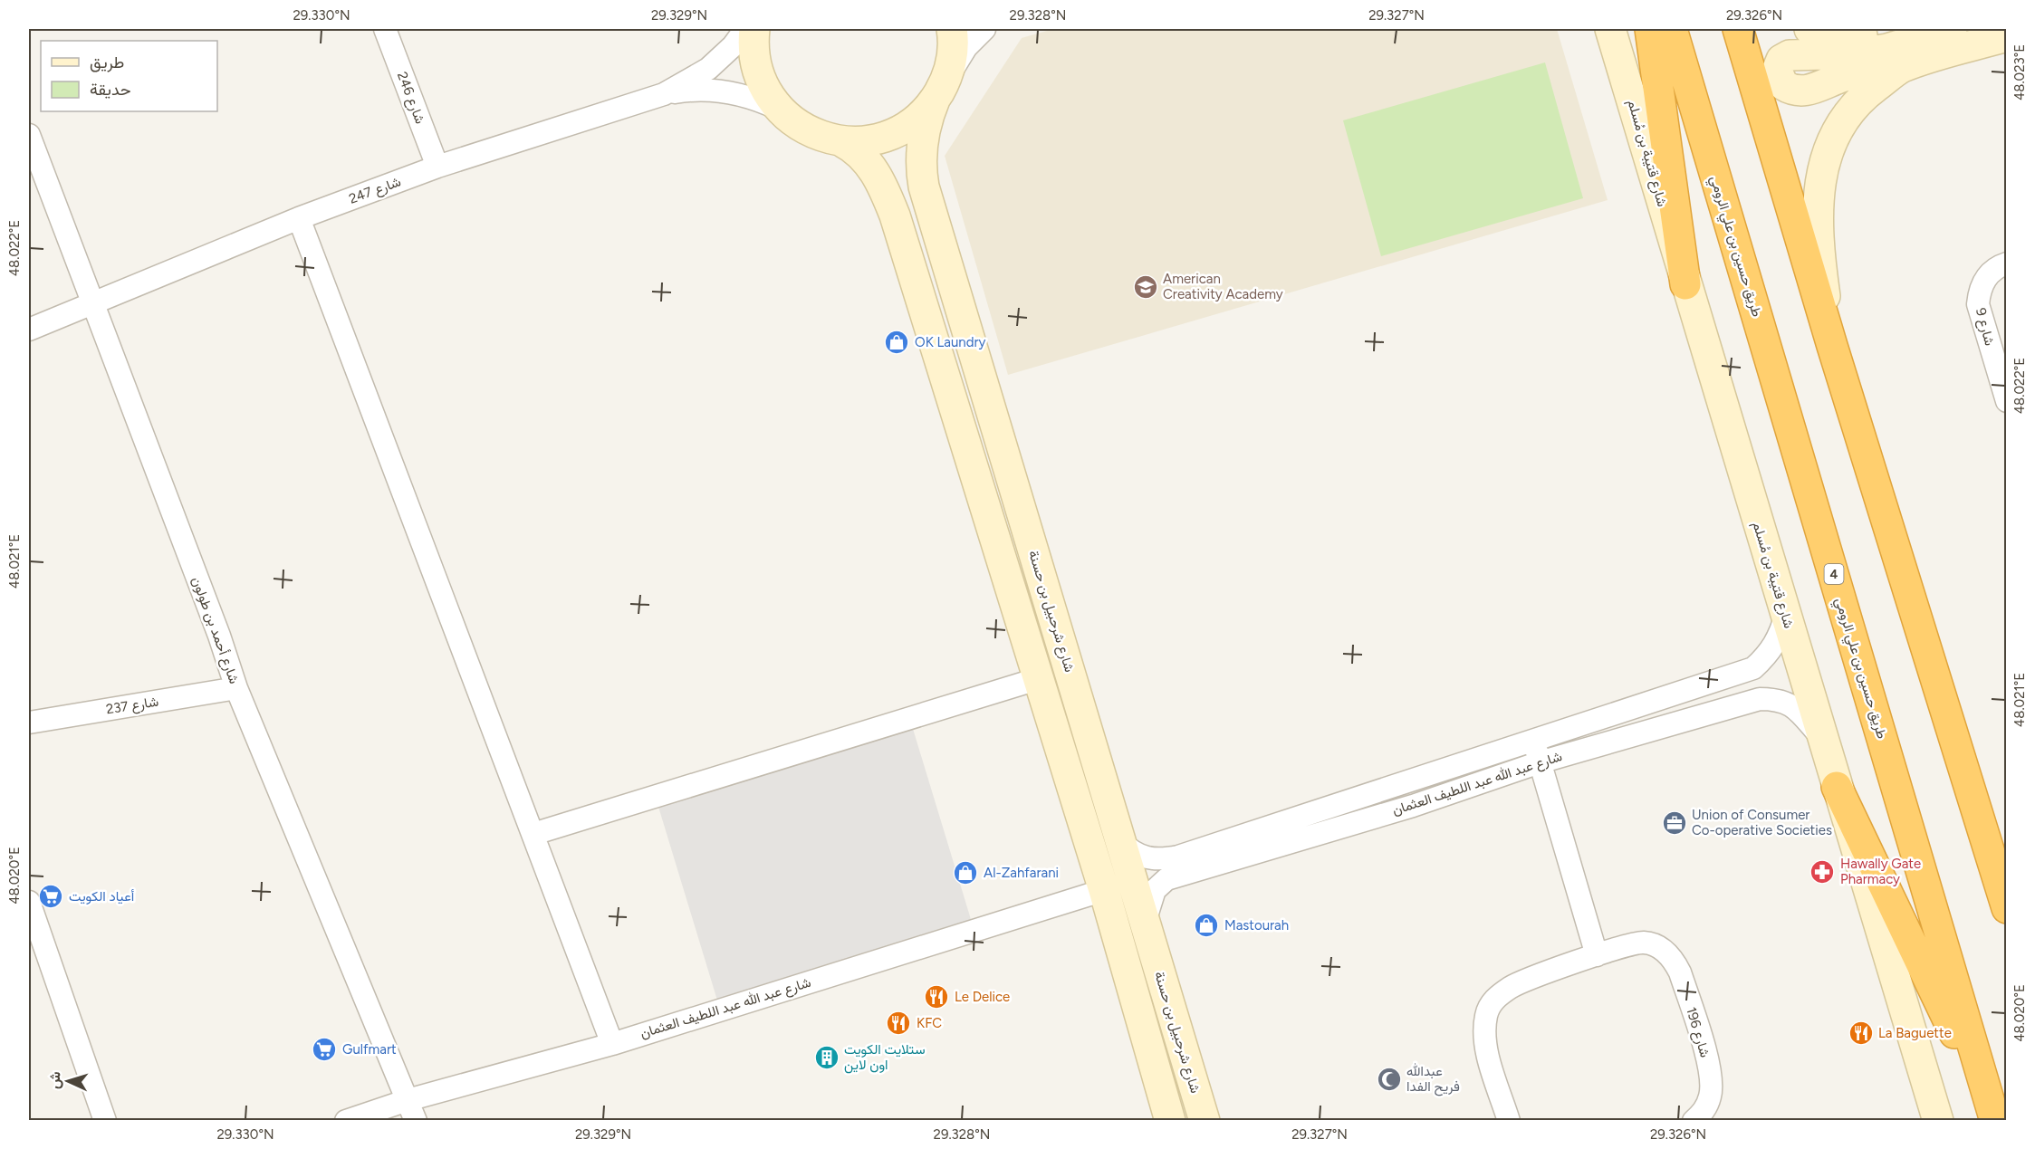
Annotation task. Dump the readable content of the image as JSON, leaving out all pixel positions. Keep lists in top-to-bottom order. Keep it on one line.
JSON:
{"streets":{"highway":["طريق حسين بن علي الرومي","4"],"street":["شارع 246","شارع قتيبة بن مُسلم","شارع 247","شارع 9","شارع شرحبيل بن حسنة","شارع أحمد بن طولون","شارع 237","شارع عبد الله عبد اللطيف العثمان","شارع 196"]},"crossings":[["شارع 246","شارع 247"],["شارع قتيبة بن مُسلم","شارع عبد الله عبد اللطيف العثمان"],["شارع 247","شارع أحمد بن طولون"],["شارع شرحبيل بن حسنة","شارع عبد الله عبد اللطيف العثمان"],["شارع أحمد بن طولون","شارع 237"],["شارع أحمد بن طولون","شارع عبد الله عبد اللطيف العثمان"]],"places":{"school or university":["American Creativity Academy"],"shop":["OK Laundry","Al-Zahfarani","Mastourah"],"office":["Union of Consumer Co-operative Societies"],"pharmacy":["Hawally Gate Pharmacy"],"supermarket":["أعياد الكويت","Gulfmart"],"restaurant":["Le Delice","KFC","La Baguette"],"building":["ستلايت الكويت اون لاين"],"mosque":["عبدالله فريح الفدا"]},"legend":["طريق","حديقة"],"north":"left","coordinates":["29.330°N","29.329°N","29.328°N","29.327°N","29.326°N","48.023°E","48.022°E","48.021°E","48.020°E"]}
